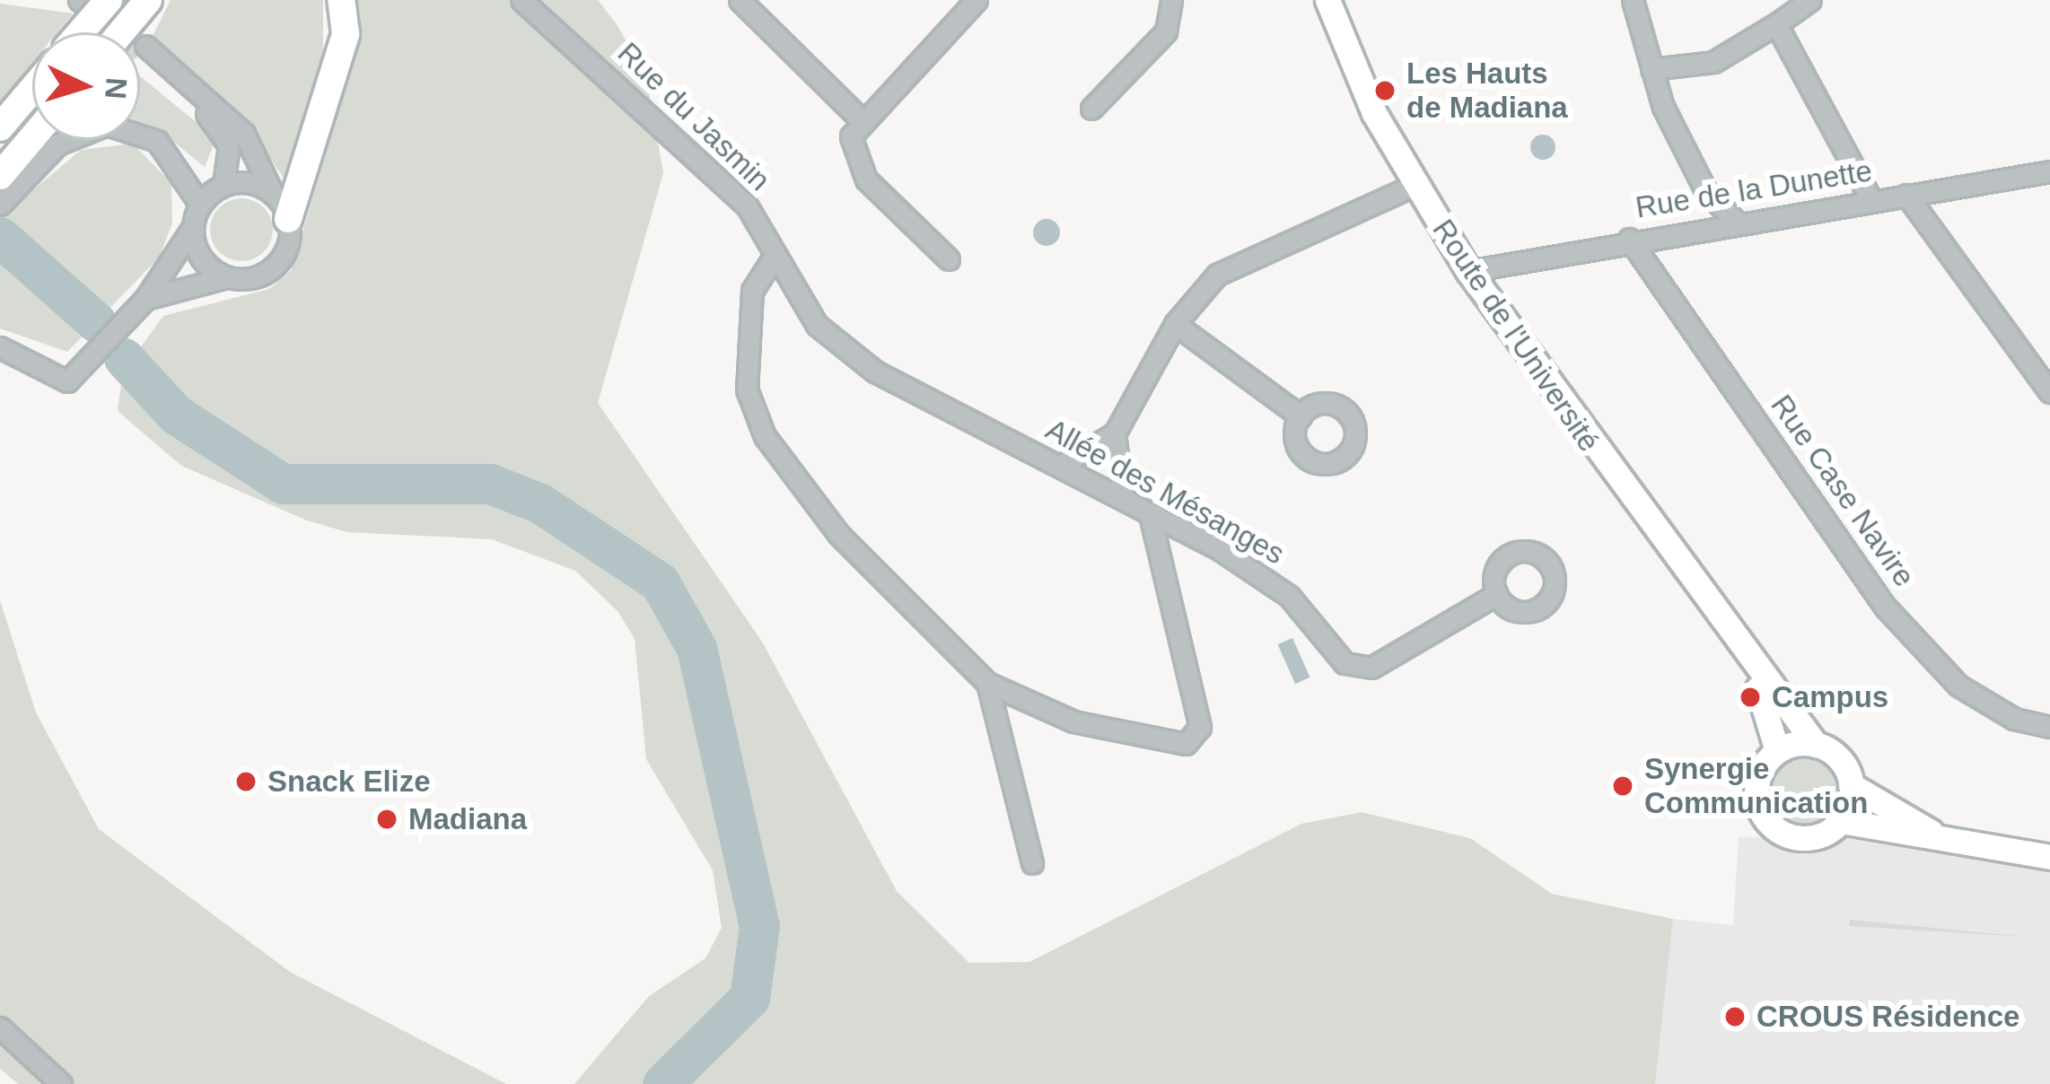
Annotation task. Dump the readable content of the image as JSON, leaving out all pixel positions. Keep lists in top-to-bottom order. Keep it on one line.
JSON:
{"streets":{"main road":["Route de l'Université"],"street":["Rue du Jasmin","Rue de la Dunette","Rue Case Navire","Allée des Mésanges"]},"crossings":[["Rue du Jasmin","Allée des Mésanges"],["Rue de la Dunette","Route de l'Université"],["Rue de la Dunette","Rue Case Navire"]],"places":["Les Hauts de Madiana","Campus","Snack Elize","Synergie Communication","Madiana","CROUS Résidence"],"north":"right"}
